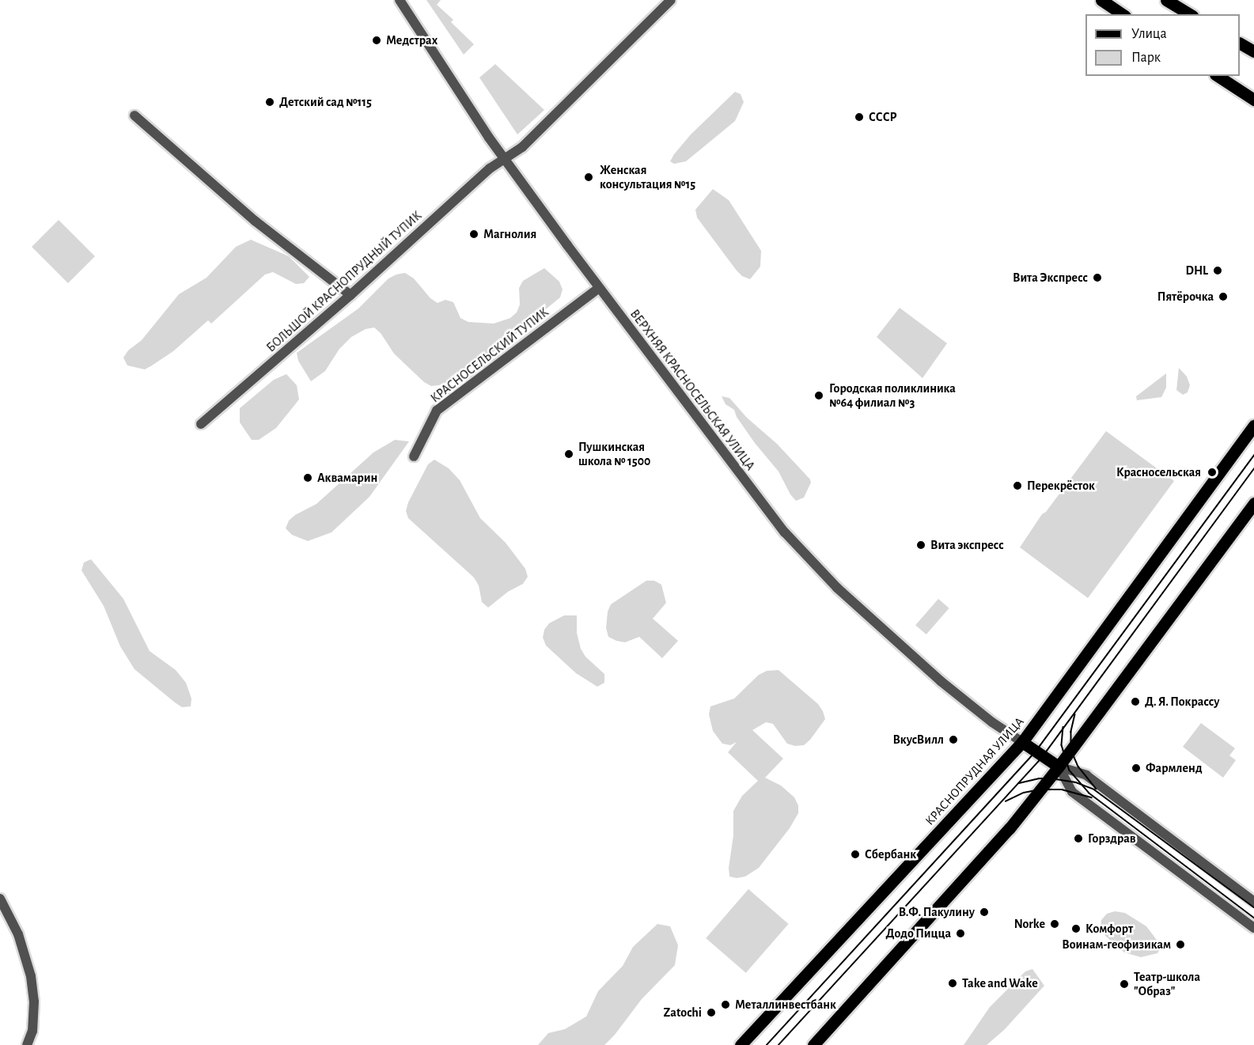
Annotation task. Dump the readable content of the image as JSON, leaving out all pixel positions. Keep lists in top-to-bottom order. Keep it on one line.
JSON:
{"streets":{"main road":["КРАСНОПРУДНАЯ УЛИЦА"],"street":["БОЛЬШОЙ КРАСНОПРУДНЫЙ ТУПИК","КРАСНОСЕЛЬСКИЙ ТУПИК","ВЕРХНЯЯ КРАСНОСЕЛЬСКАЯ УЛИЦА"]},"crossings":[["БОЛЬШОЙ КРАСНОПРУДНЫЙ ТУПИК","ВЕРХНЯЯ КРАСНОСЕЛЬСКАЯ УЛИЦА"],["КРАСНОСЕЛЬСКИЙ ТУПИК","ВЕРХНЯЯ КРАСНОСЕЛЬСКАЯ УЛИЦА"],["ВЕРХНЯЯ КРАСНОСЕЛЬСКАЯ УЛИЦА","КРАСНОПРУДНАЯ УЛИЦА"]],"places":["Медстрах","Детский сад №115","СССР","Женская консультация №15","Магнолия","DHL","Вита Экспресс","Пятёрочка","Городская поликлиника №64 филиал №3","Пушкинская школа № 1500","Красносельская","Аквамарин","Перекрёсток","Вита экспресс","Д. Я. Покрассу","ВкусВилл","Фармленд","Горздрав","Сбербанк","В.Ф. Пакулину","Norke","Комфорт","Додо Пицца","Воинам-геофизикам","Take and Wake","Театр-школа \"Образ\"","Металлинвестбанк","Zatochi"],"legend":["Улица","Парк"]}
